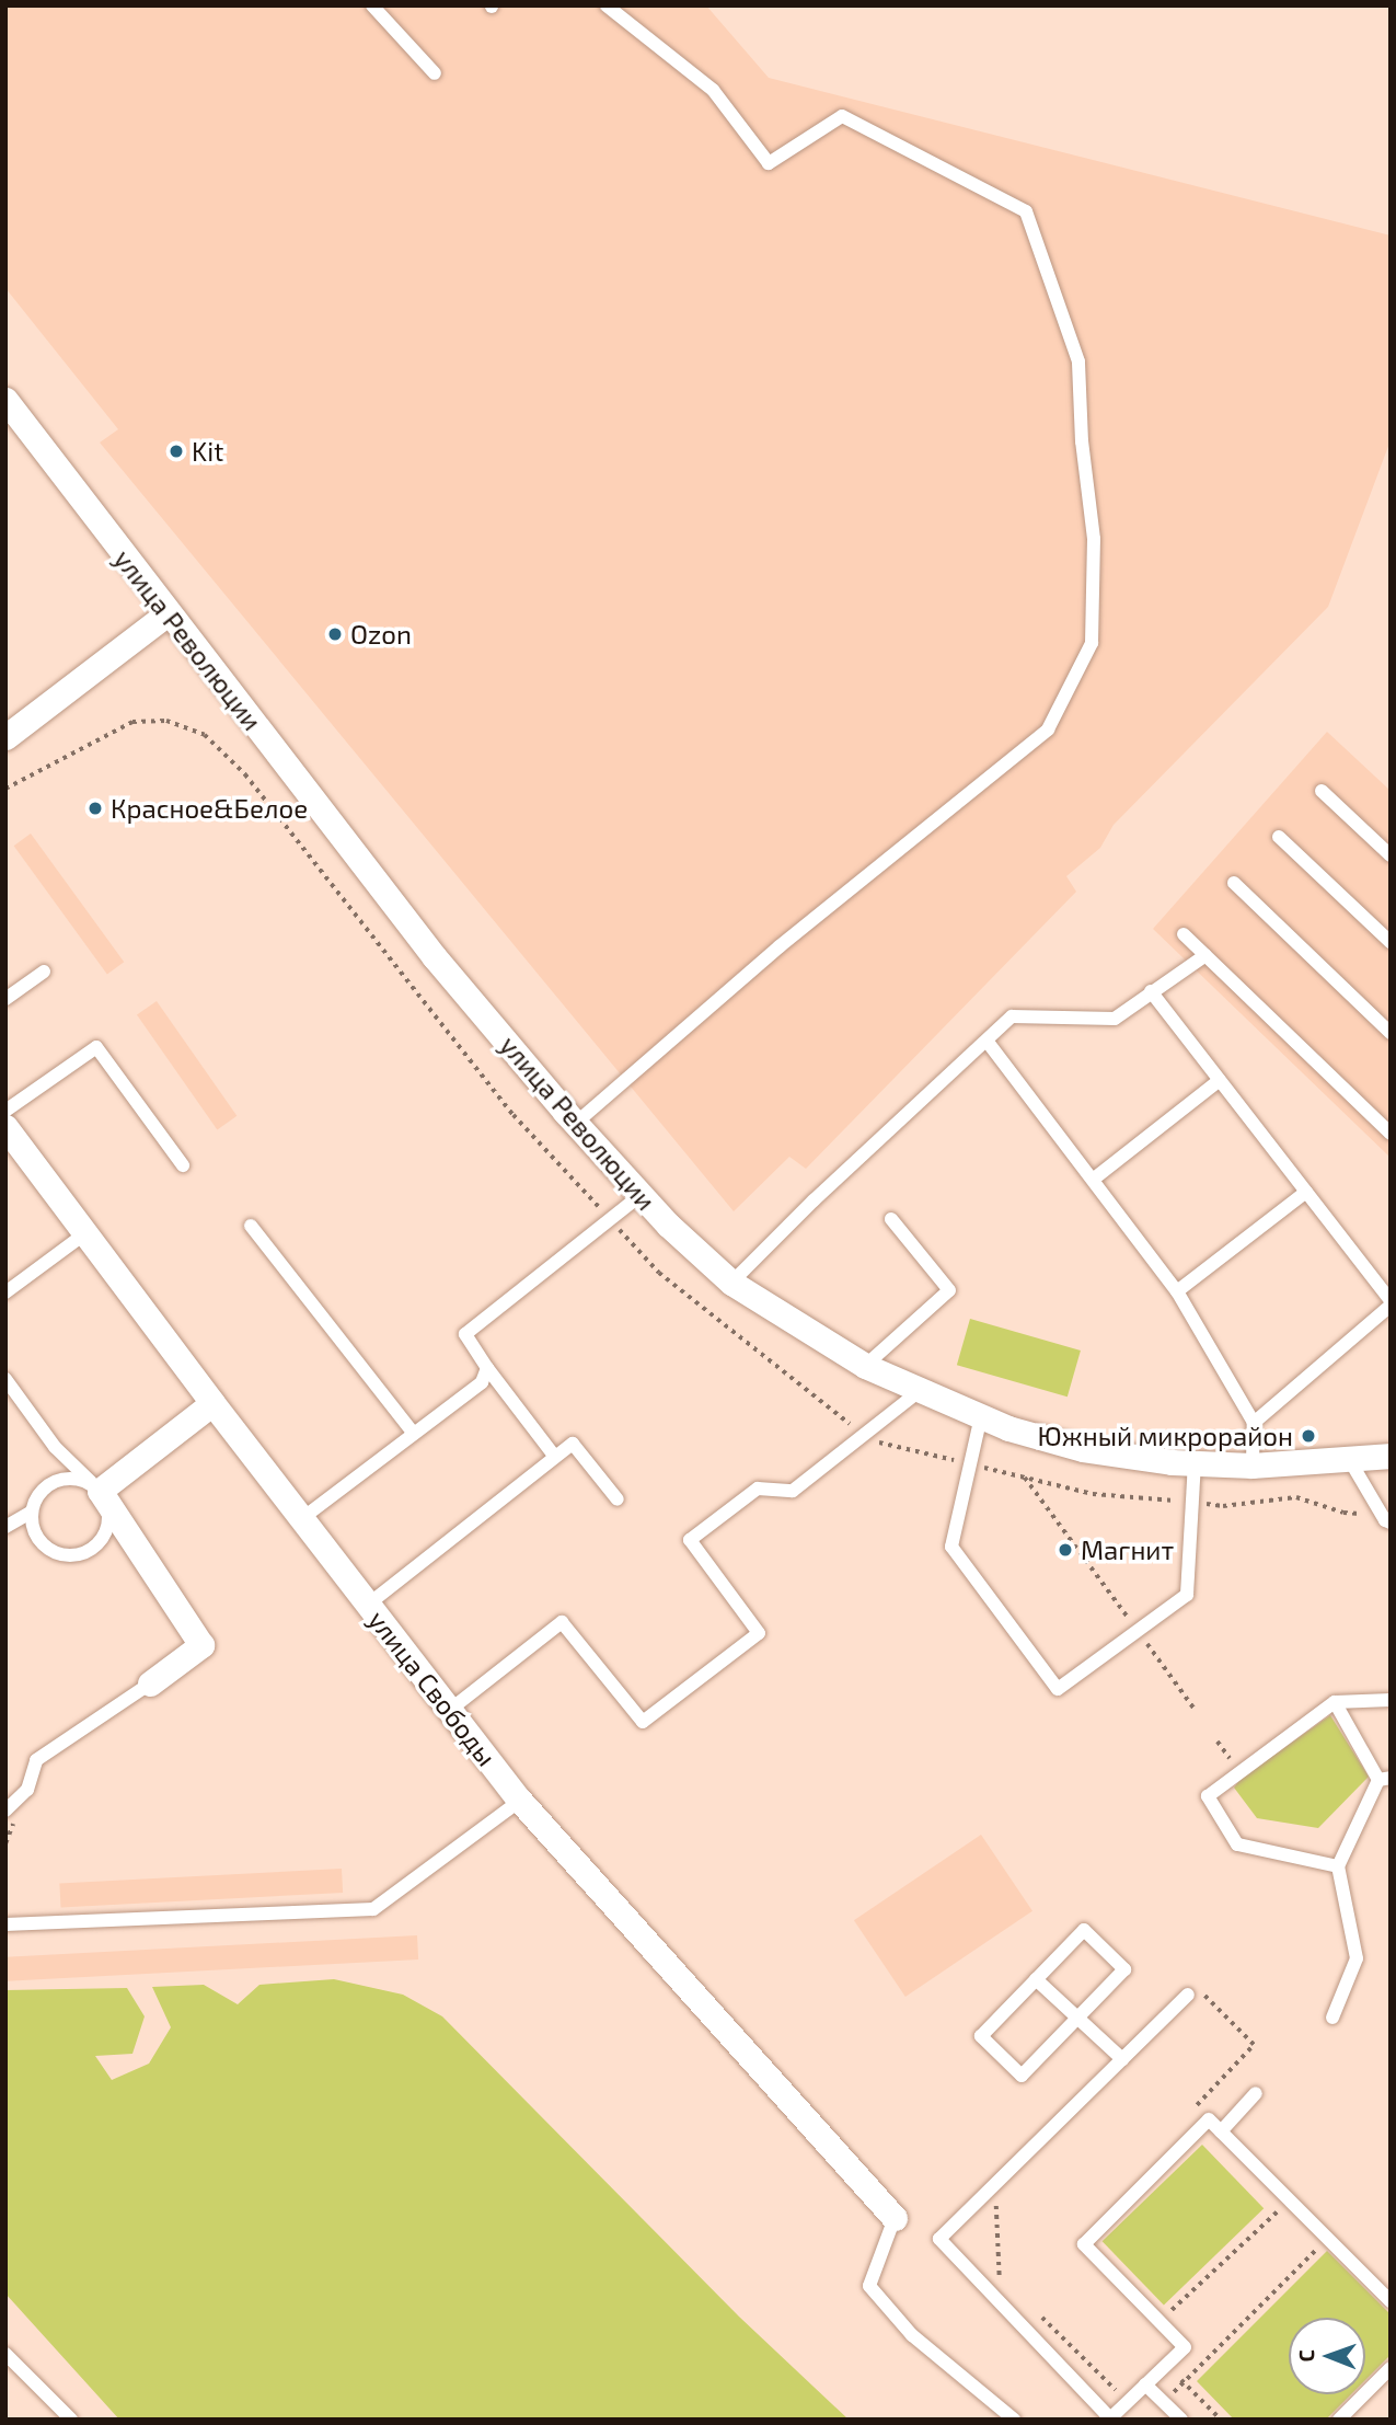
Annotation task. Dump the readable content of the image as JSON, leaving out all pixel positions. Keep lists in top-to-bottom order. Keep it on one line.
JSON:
{"streets":{"street":["улица Революции","улица Свободы"]},"places":["Kit","Ozon","Красное&Белое","Южный микрорайон","Магнит"],"north":"left"}
